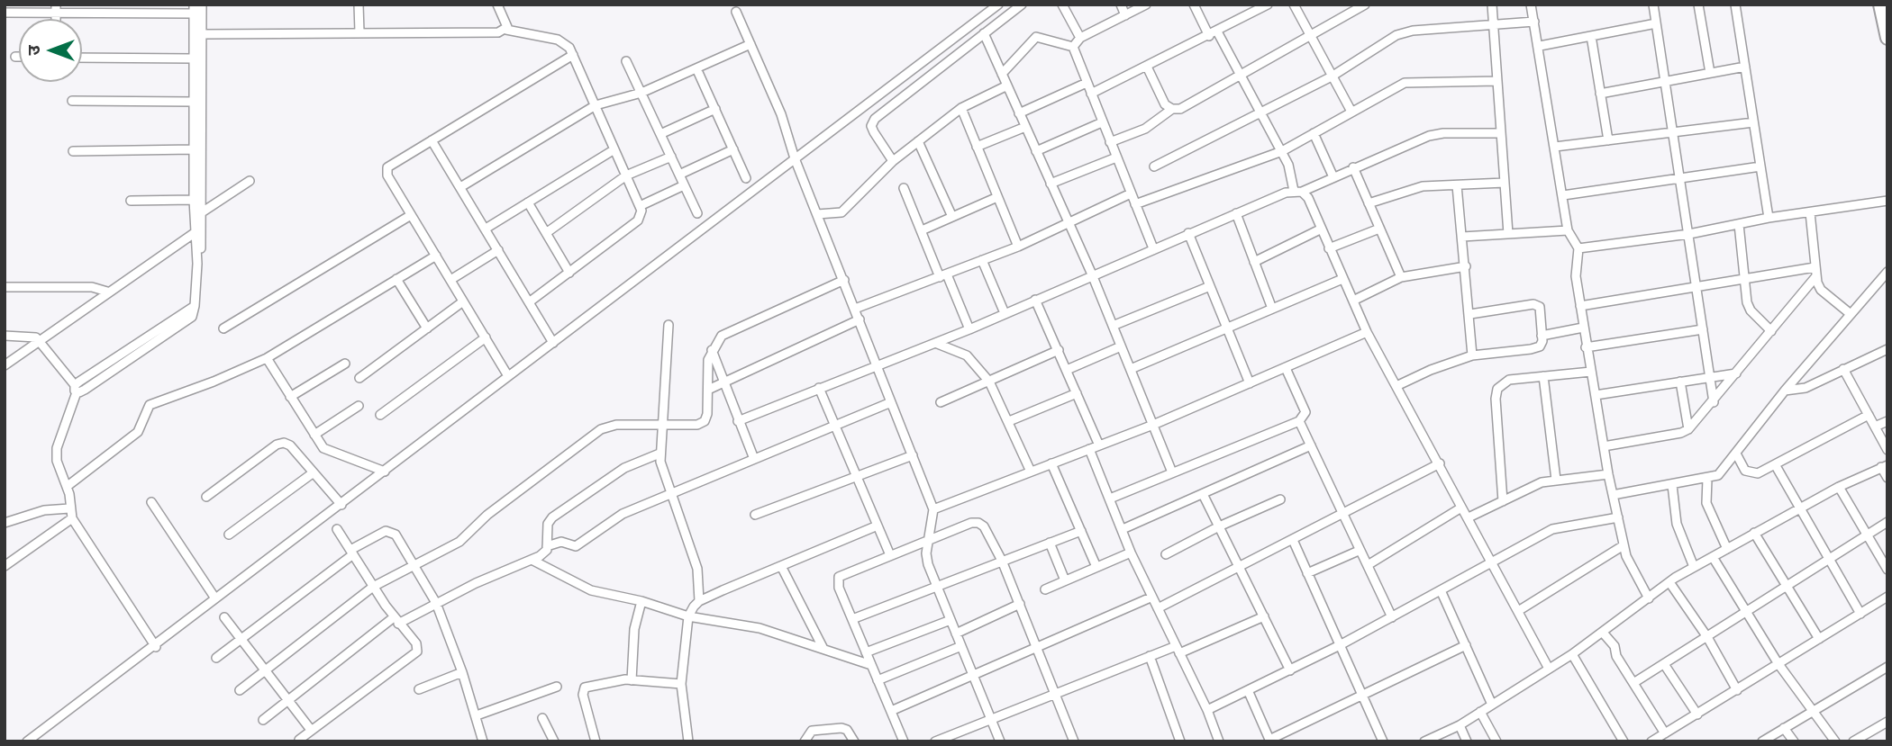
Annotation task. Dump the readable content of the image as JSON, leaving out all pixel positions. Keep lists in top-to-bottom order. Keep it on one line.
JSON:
{"north":"left"}
